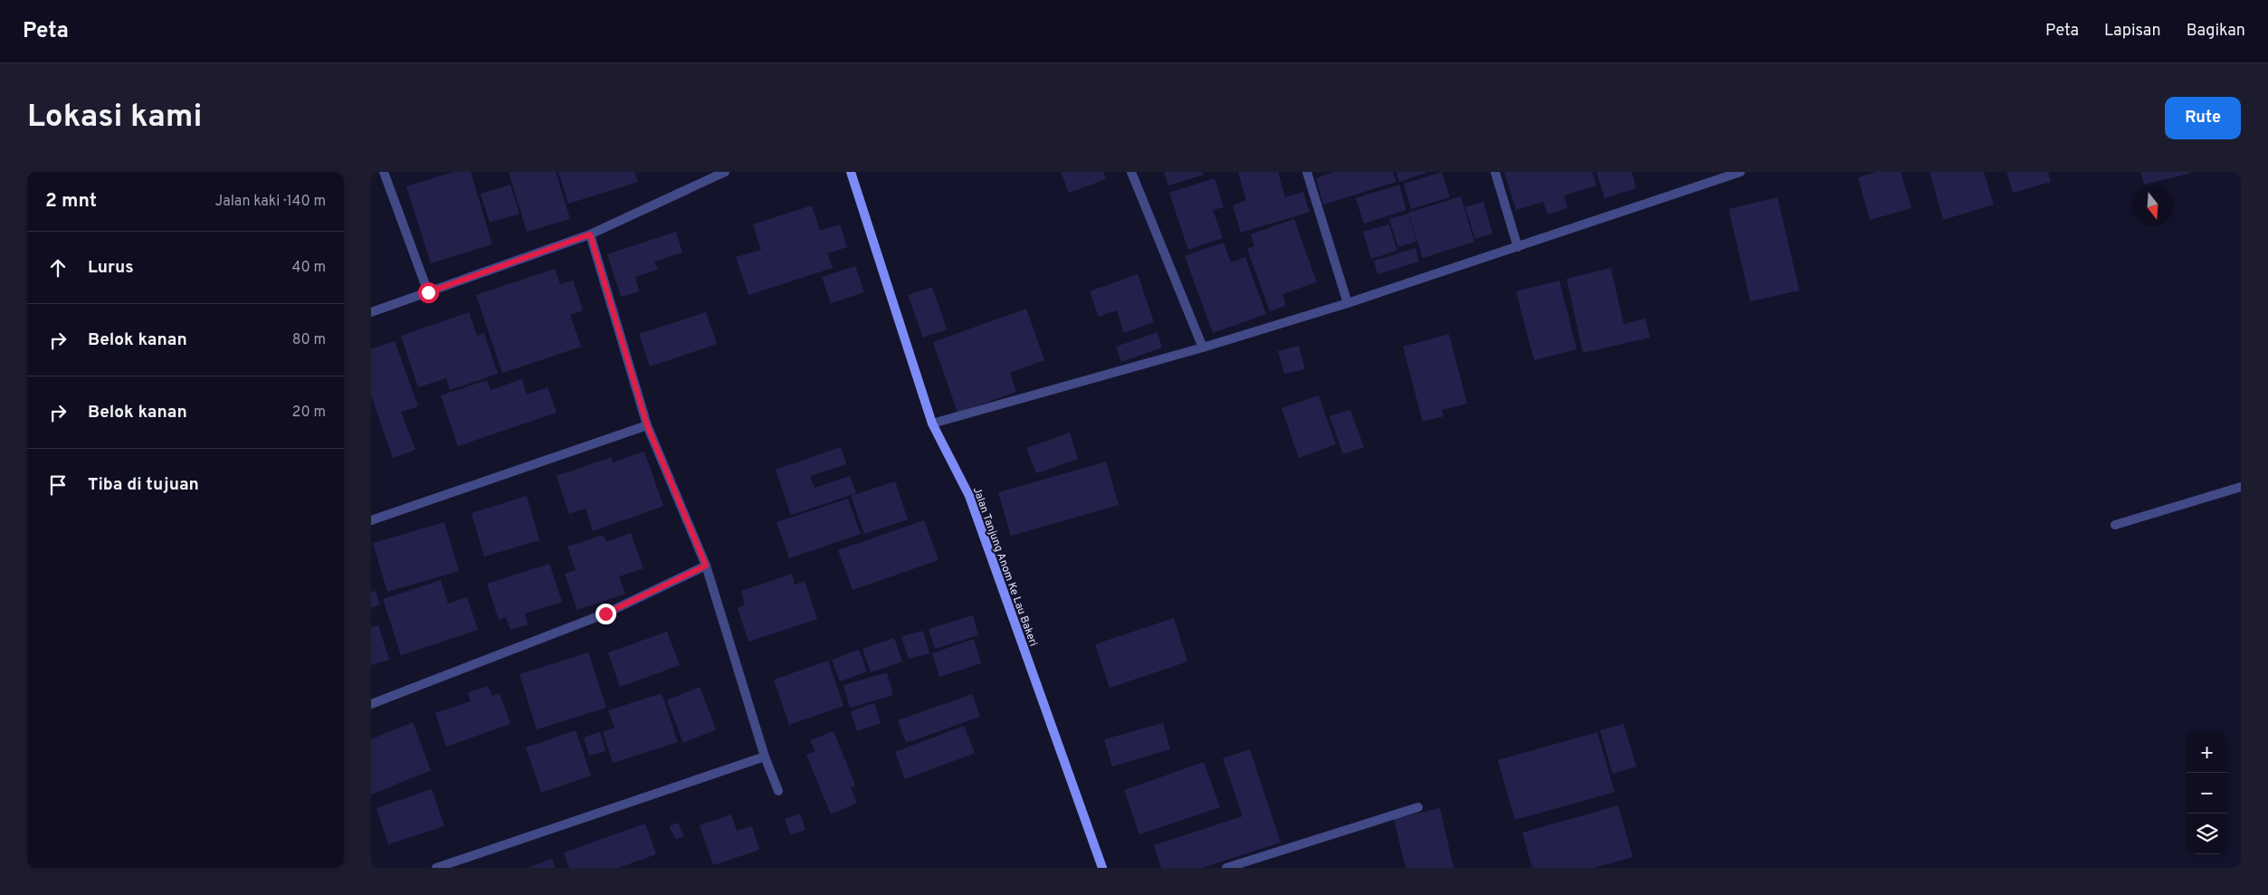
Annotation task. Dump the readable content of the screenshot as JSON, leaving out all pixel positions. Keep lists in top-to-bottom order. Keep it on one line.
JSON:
{"streets":{"main road":["Jalan Tanjung Anom Ke Lau Bakeri"]},"north":"bottom","page":{"header":"Peta","nav":["Peta","Lapisan","Bagikan"],"buttons":"Rute","title":"Lokasi kami","heading":["2 mnt","Jalan kaki · 140 m"],"list":[["Lurus","40 m"],["Belok kanan","80 m"],["Belok kanan","20 m"],"Tiba di tujuan"],"map_buttons":["+","−"]}}
